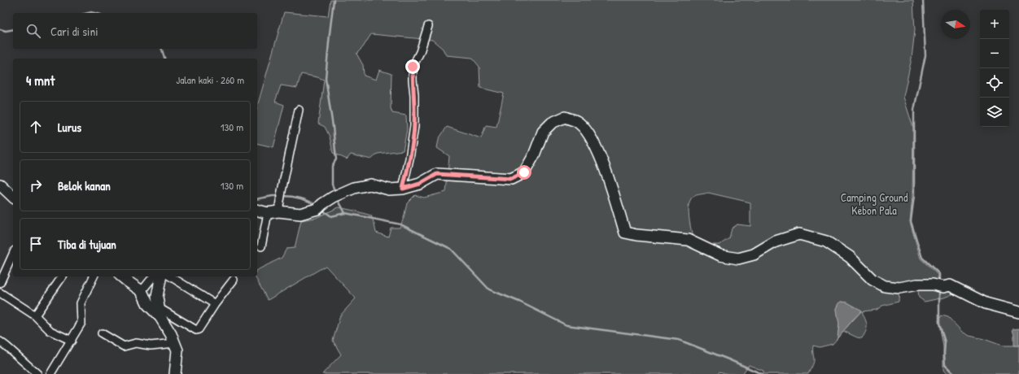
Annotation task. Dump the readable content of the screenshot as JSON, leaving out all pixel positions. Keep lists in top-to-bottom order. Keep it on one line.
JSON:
{"parks":["Camping Ground Kebon Pala"],"north":"right","page":{"map_buttons":["+","−"],"search":"Cari di sini","heading":["4 mnt","Jalan kaki · 260 m"],"list":[["Lurus","130 m"],["Belok kanan","130 m"],"Tiba di tujuan"]}}
